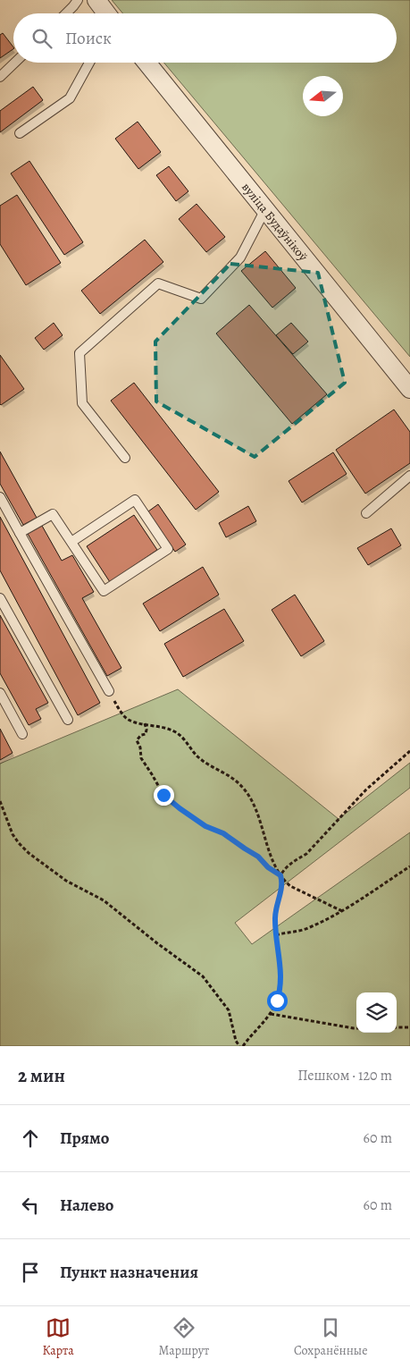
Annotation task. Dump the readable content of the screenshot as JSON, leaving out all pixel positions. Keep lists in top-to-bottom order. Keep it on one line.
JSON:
{"streets":{"street":["вуліца Будаўнікоў"]},"north":"left","page":{"search":"Поиск","heading":["2 мин","Пешком · 120 m"],"list":[["Прямо","60 m"],["Налево","60 m"],"Пункт назначения"],"nav":["Карта","Маршрут","Сохранённые"]}}
